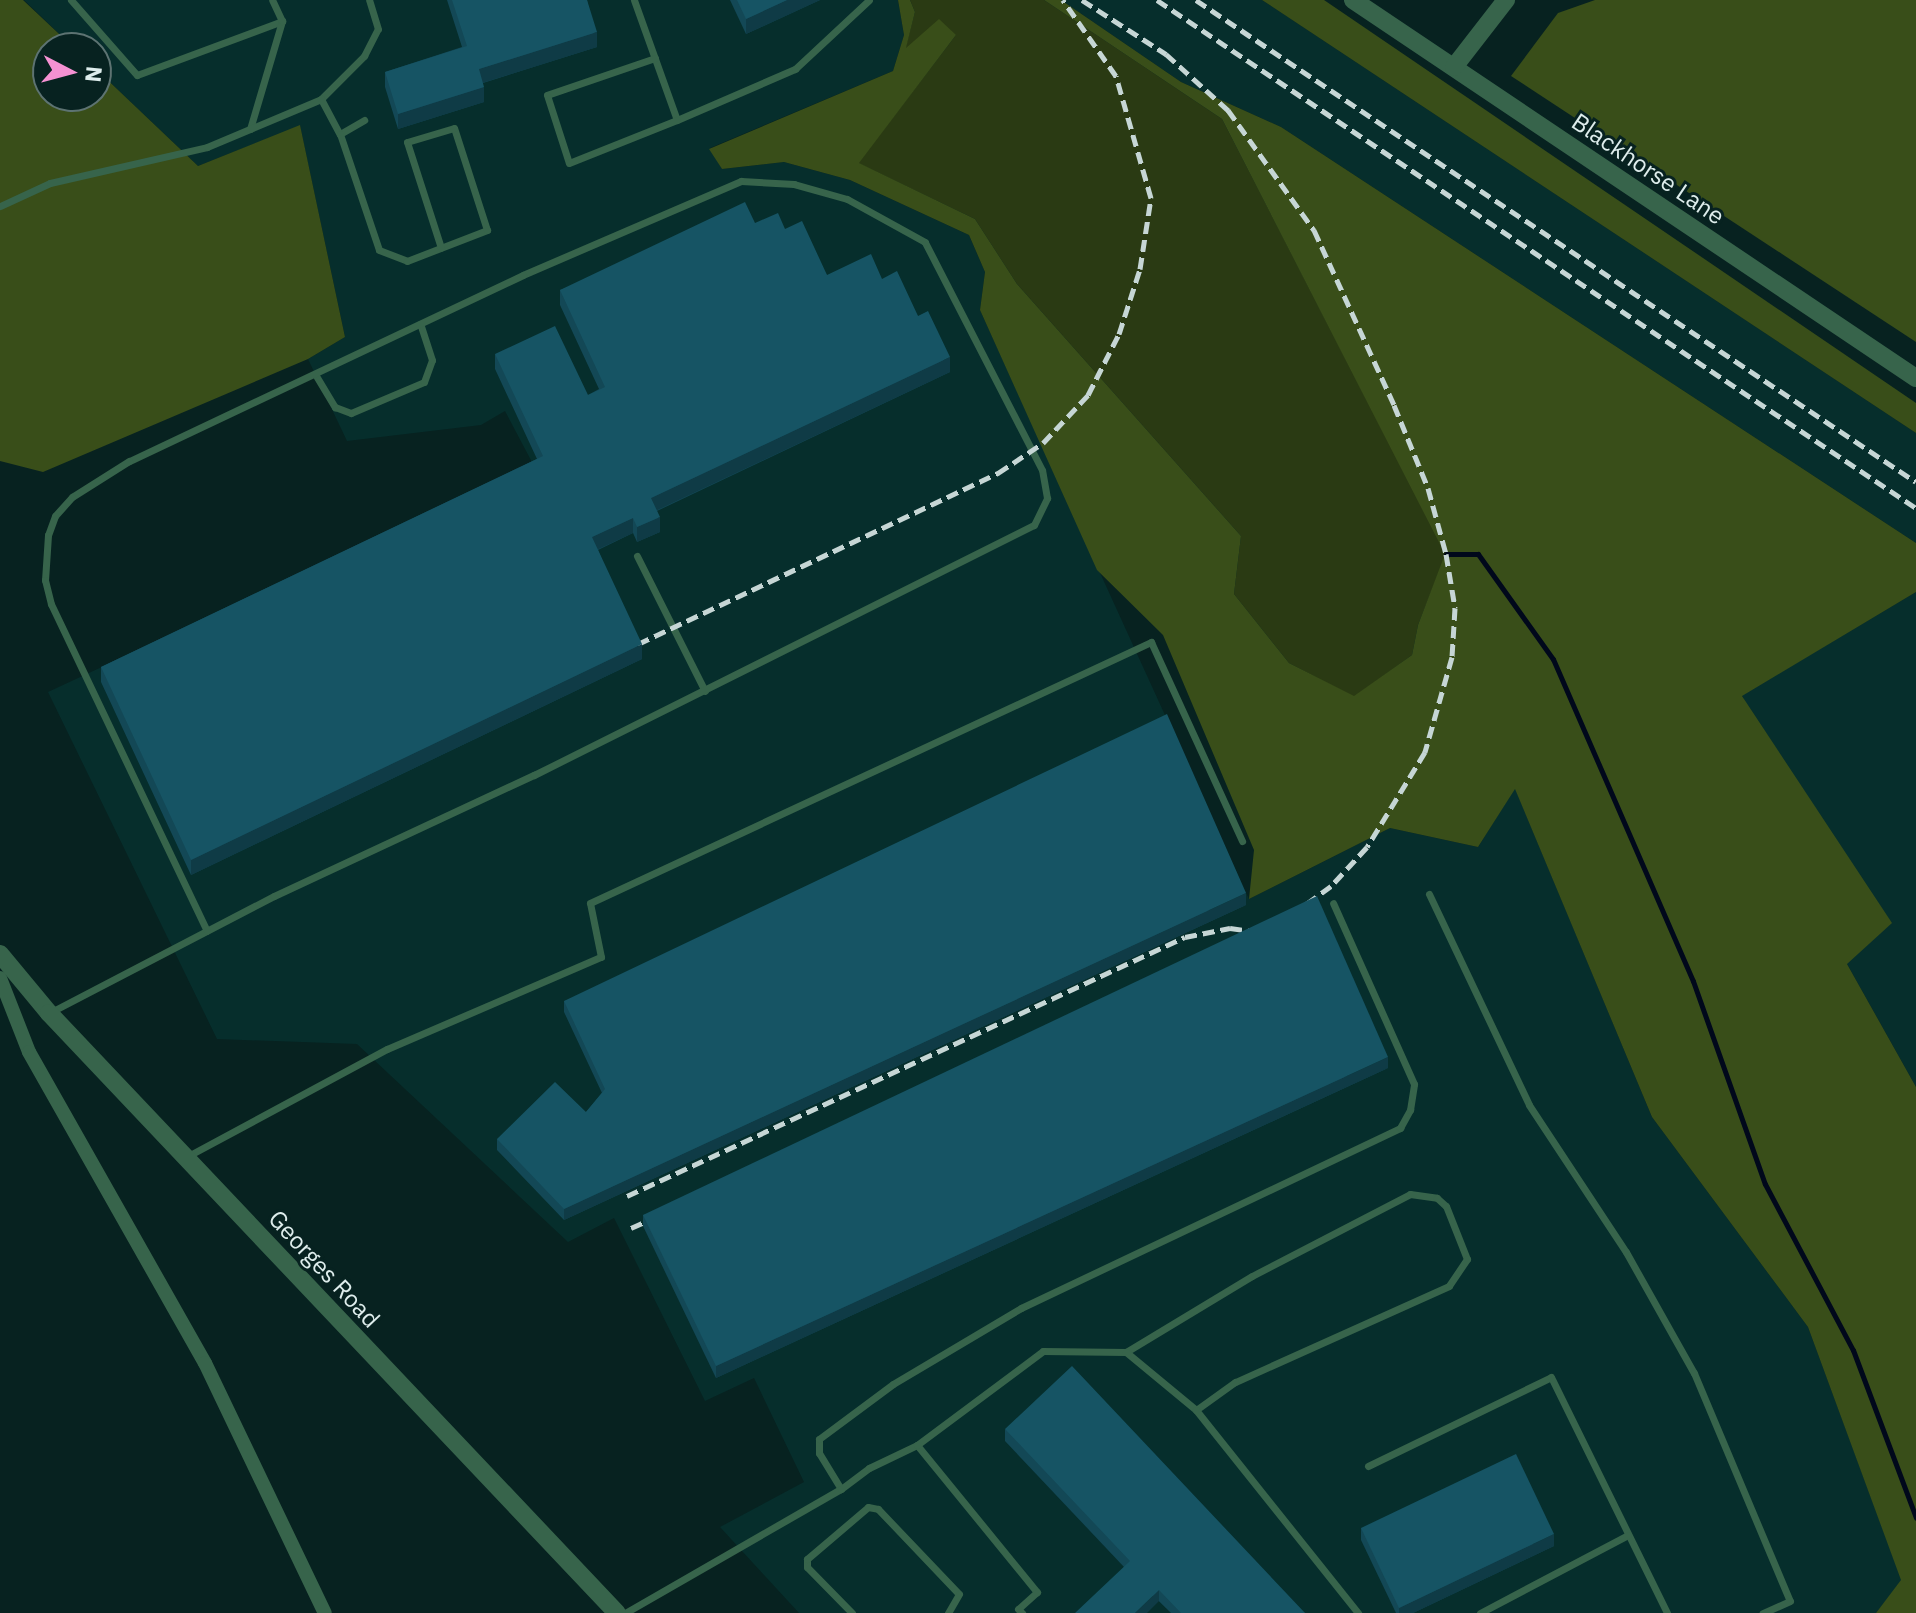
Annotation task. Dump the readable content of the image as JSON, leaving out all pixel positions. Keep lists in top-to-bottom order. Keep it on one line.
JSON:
{"streets":{"street":["Blackhorse Lane","Georges Road"]},"north":"right"}
